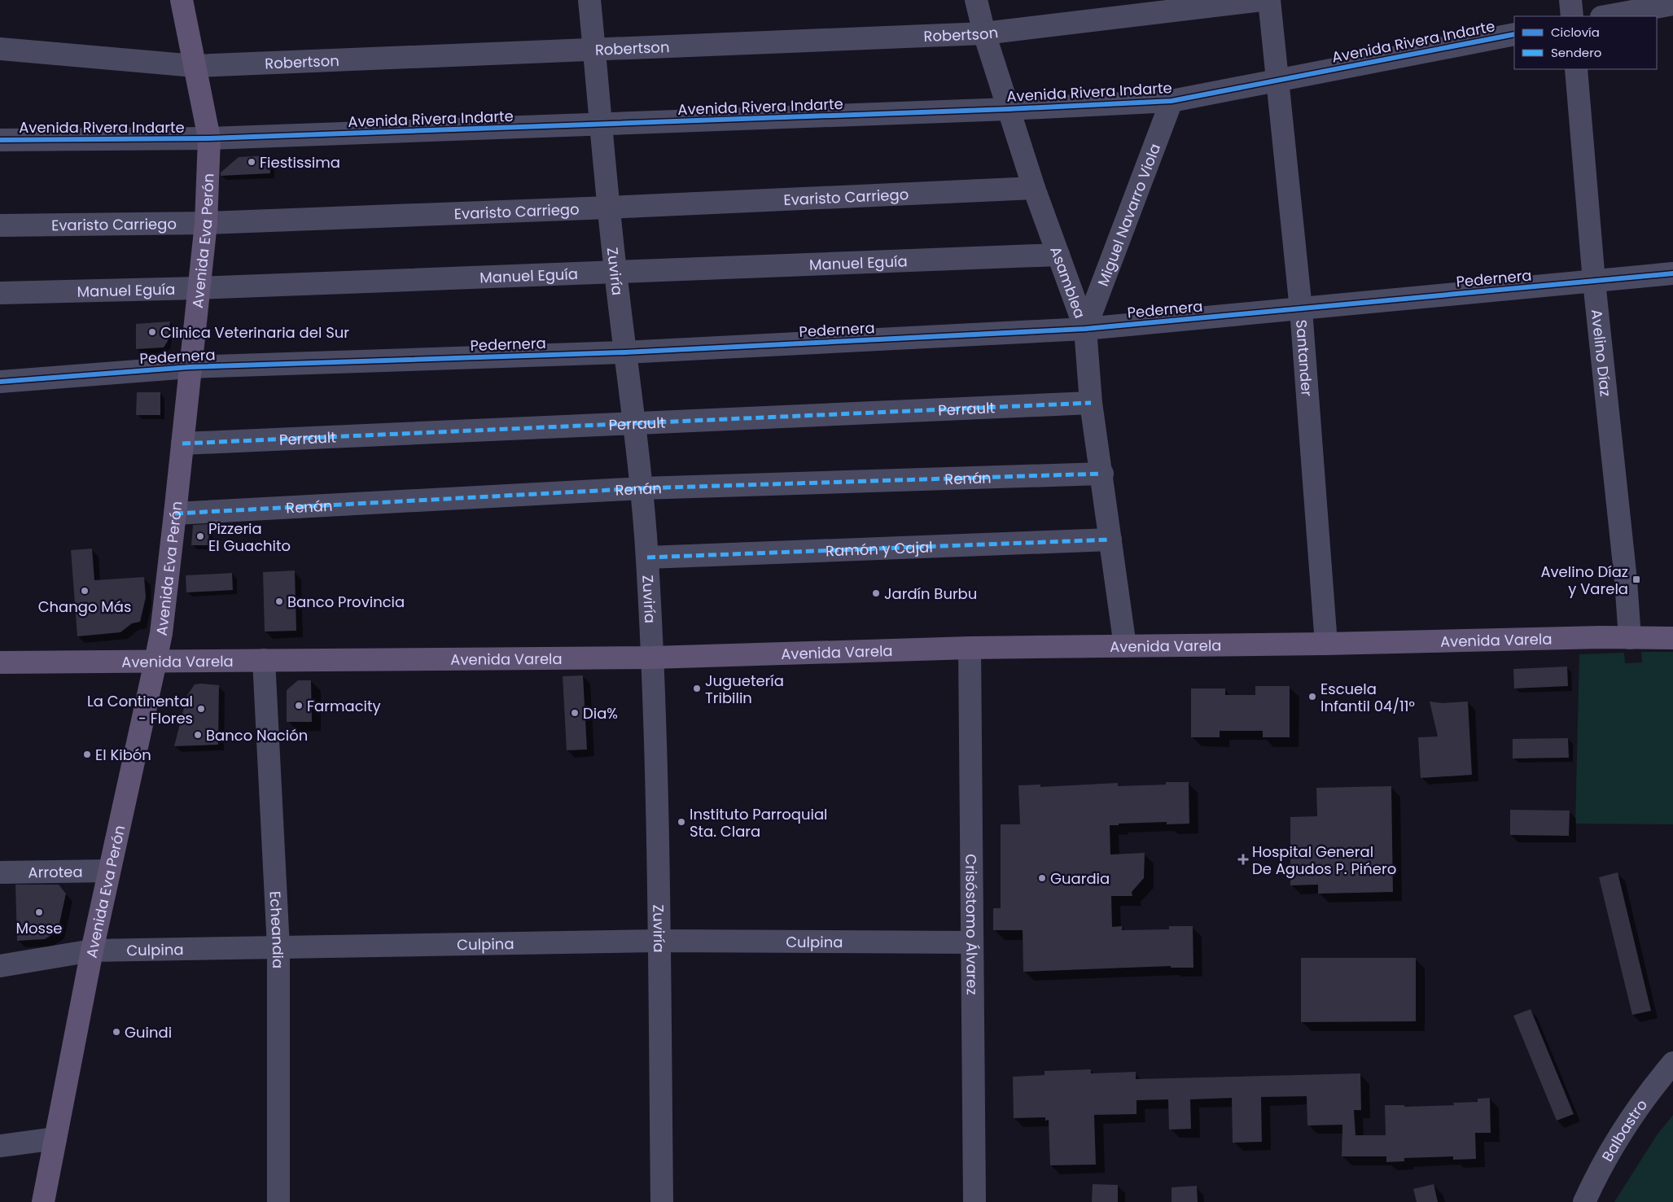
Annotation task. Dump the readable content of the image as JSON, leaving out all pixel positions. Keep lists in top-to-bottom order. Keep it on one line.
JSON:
{"streets":{"main road":["Avenida Eva Perón","Avenida Varela"],"street":["Robertson","Avenida Rivera Indarte","Evaristo Carriego","Miguel Navarro Viola","Manuel Eguía","Zuviría","Pedernera","Asamblea","Avelino Díaz","Santander","Perrault","Renán","Ramón y Cajal","Arrotea","Crisóstomo Álvarez","Echeandia","Culpina","Balbastro"]},"crossings":[["Robertson","Avenida Eva Perón"],["Robertson","Zuviría"],["Robertson","Asamblea"],["Avenida Rivera Indarte","Miguel Navarro Viola"],["Avenida Rivera Indarte","Avenida Eva Perón"],["Avenida Rivera Indarte","Zuviría"],["Avenida Rivera Indarte","Asamblea"],["Avenida Rivera Indarte","Santander"],["Evaristo Carriego","Avenida Eva Perón"],["Evaristo Carriego","Zuviría"],["Evaristo Carriego","Asamblea"],["Miguel Navarro Viola","Pedernera"],["Miguel Navarro Viola","Asamblea"],["Avenida Eva Perón","Manuel Eguía"],["Avenida Eva Perón","Pedernera"],["Avenida Eva Perón","Perrault"],["Avenida Eva Perón","Renán"],["Avenida Eva Perón","Avenida Varela"],["Avenida Eva Perón","Arrotea"],["Avenida Eva Perón","Culpina"],["Manuel Eguía","Zuviría"],["Manuel Eguía","Asamblea"],["Zuviría","Pedernera"],["Zuviría","Perrault"],["Zuviría","Renán"],["Zuviría","Ramón y Cajal"],["Zuviría","Avenida Varela"],["Zuviría","Culpina"],["Pedernera","Asamblea"],["Pedernera","Avelino Díaz"],["Pedernera","Santander"],["Asamblea","Perrault"],["Asamblea","Renán"],["Asamblea","Ramón y Cajal"],["Asamblea","Avenida Varela"],["Avelino Díaz","Avenida Varela"],["Santander","Avenida Varela"],["Avenida Varela","Crisóstomo Álvarez"],["Avenida Varela","Echeandia"],["Crisóstomo Álvarez","Culpina"],["Echeandia","Culpina"]],"places":{"other":["Fiestissima","Clinica Veterinaria del Sur","Pizzeria El Guachito","Chango Más","Jardín Burbu","Banco Provincia","Juguetería Tribilin","Escuela Infantil 04/11°","Farmacity","La Continental - Flores","Dia%","Banco Nación","El Kibón","Instituto Parroquial Sta. Clara","Guardia","Mosse","Guindi"],"transit":["Avelino Díaz y Varela"],"health":["Hospital General De Agudos P. Pińero"]},"legend":["Ciclovía","Sendero"]}
